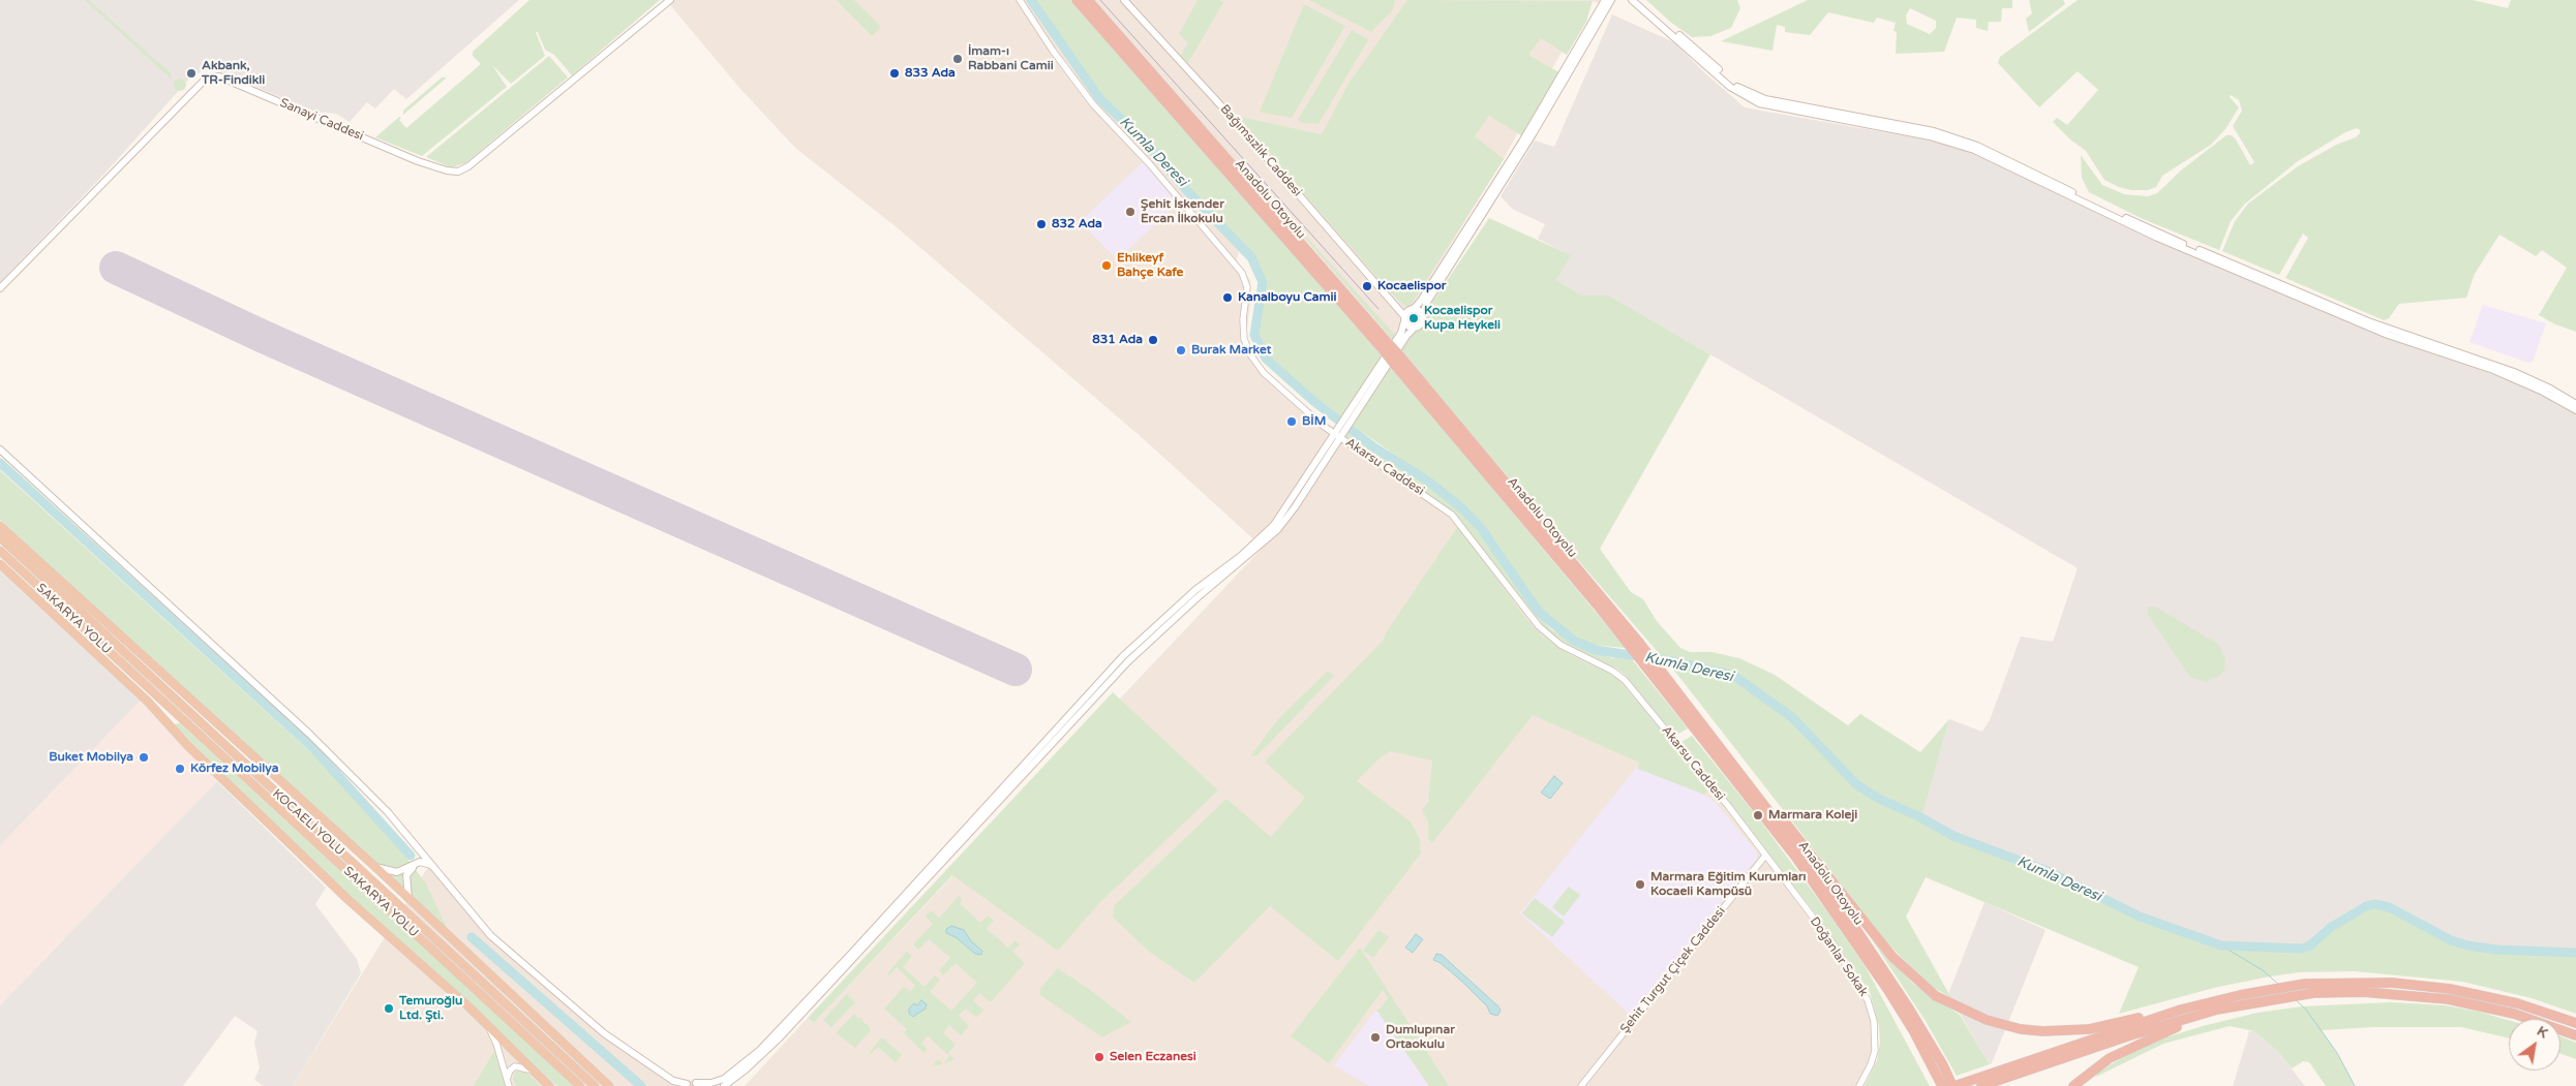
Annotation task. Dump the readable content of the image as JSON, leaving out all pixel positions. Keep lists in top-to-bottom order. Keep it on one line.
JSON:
{"streets":{"highway":["Anadolu Otoyolu","SAKARYA YOLU","KOCAELİ YOLU"],"main road":["Sanayi Caddesi","Bağımsızlık Caddesi"],"street":["Akarsu Caddesi","Doğanlar Sokak","Şehit Turgut Çiçek Caddesi"]},"crossings":[["Akarsu Caddesi","Doğanlar Sokak"],["Akarsu Caddesi","Şehit Turgut Çiçek Caddesi"],["Doğanlar Sokak","Şehit Turgut Çiçek Caddesi"]],"water":["Kumla Deresi"],"places":["İmam-ı Rabbani Camii","Akbank, TR-Findikli","833 Ada","Şehit İskender Ercan İlkokulu","832 Ada","Ehlikeyf Bahçe Kafe","Kocaelispor","Kanalboyu Camii","Kocaelispor Kupa Heykeli","831 Ada","Burak Market","BİM","Buket Mobilya","Körfez Mobilya","Marmara Koleji","Marmara Eğitim Kurumları Kocaeli Kampüsü","Temuroğlu Ltd. Şti.","Dumlupınar Ortaokulu","Selen Eczanesi"],"north":"top right"}
